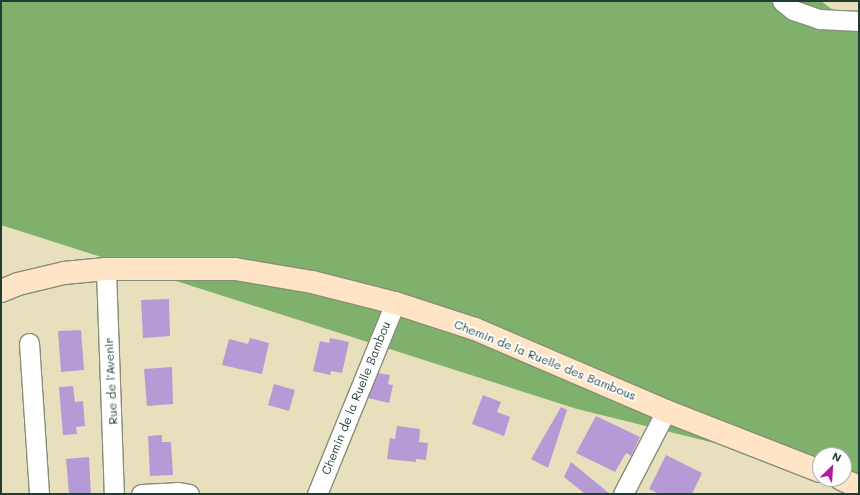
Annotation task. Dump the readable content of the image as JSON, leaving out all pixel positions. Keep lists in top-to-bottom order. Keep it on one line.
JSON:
{"streets":{"street":["Chemin de la Ruelle des Bambous","Rue de l'Avenir","Chemin de la Ruelle Bambou"]},"crossings":[["Chemin de la Ruelle des Bambous","Rue de l'Avenir"],["Chemin de la Ruelle des Bambous","Chemin de la Ruelle Bambou"]],"north":"top right"}
